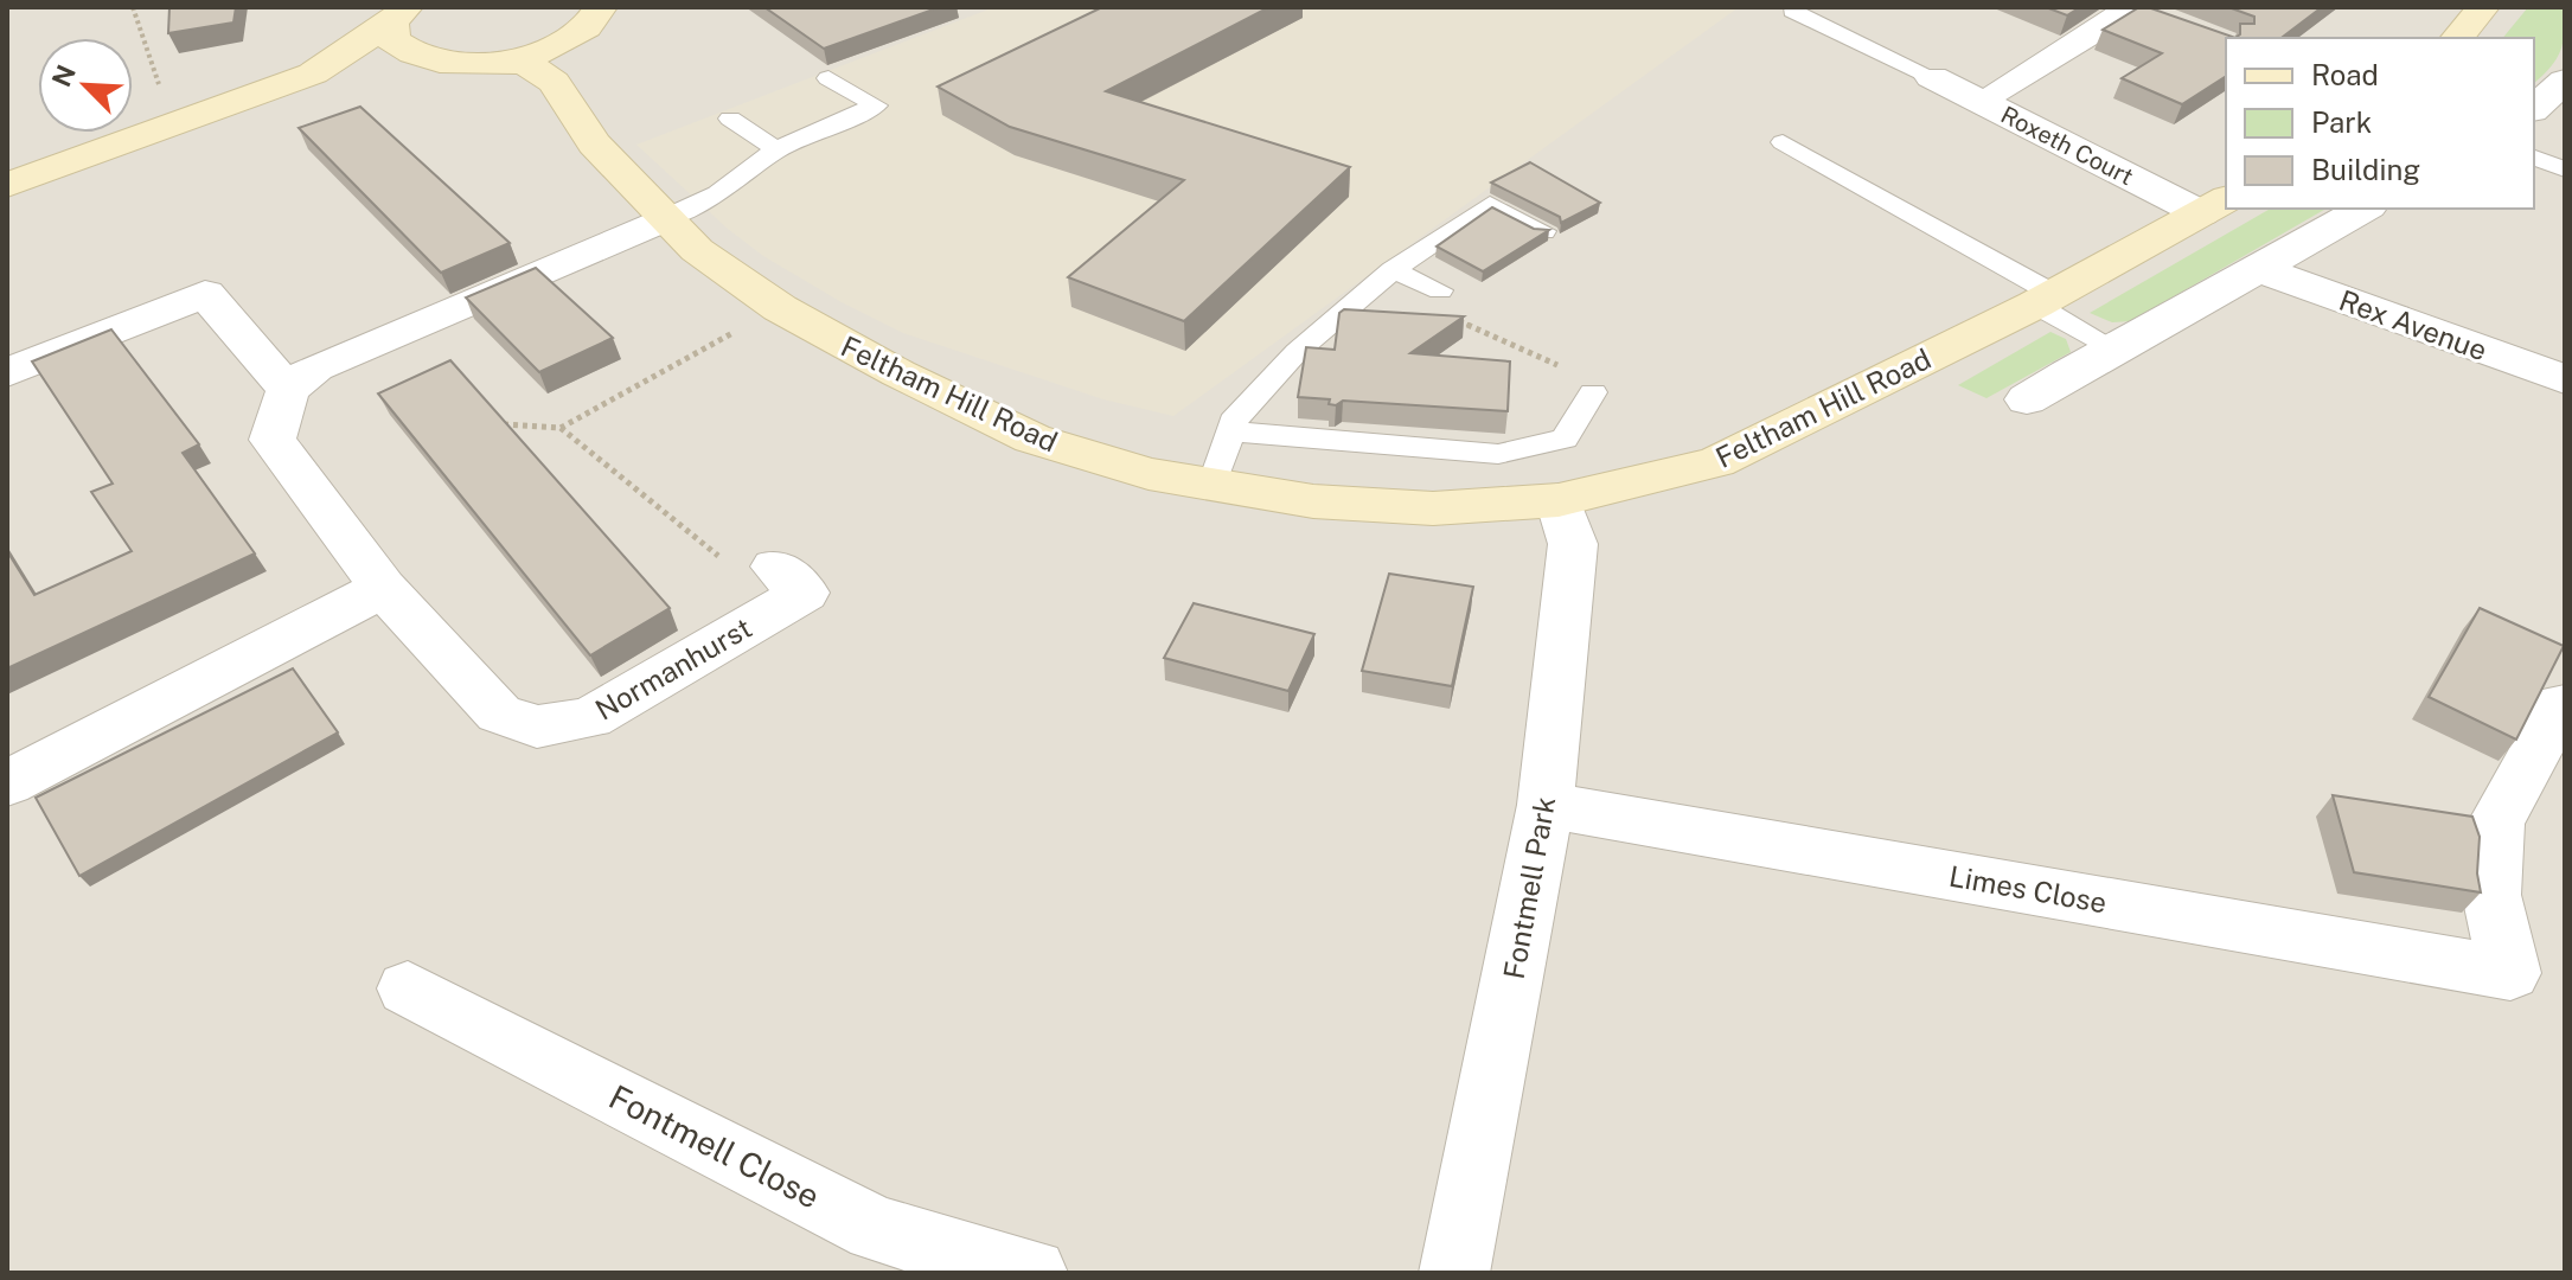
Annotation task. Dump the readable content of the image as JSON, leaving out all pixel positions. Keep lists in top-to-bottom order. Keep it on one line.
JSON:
{"streets":{"street":["Roxeth Court","Rex Avenue","Feltham Hill Road","Normanhurst","Fontmell Park","Limes Close","Fontmell Close"]},"crossings":[["Roxeth Court","Feltham Hill Road"],["Feltham Hill Road","Fontmell Park"],["Fontmell Park","Limes Close"]],"legend":["Road","Park","Building"],"north":"top left"}
